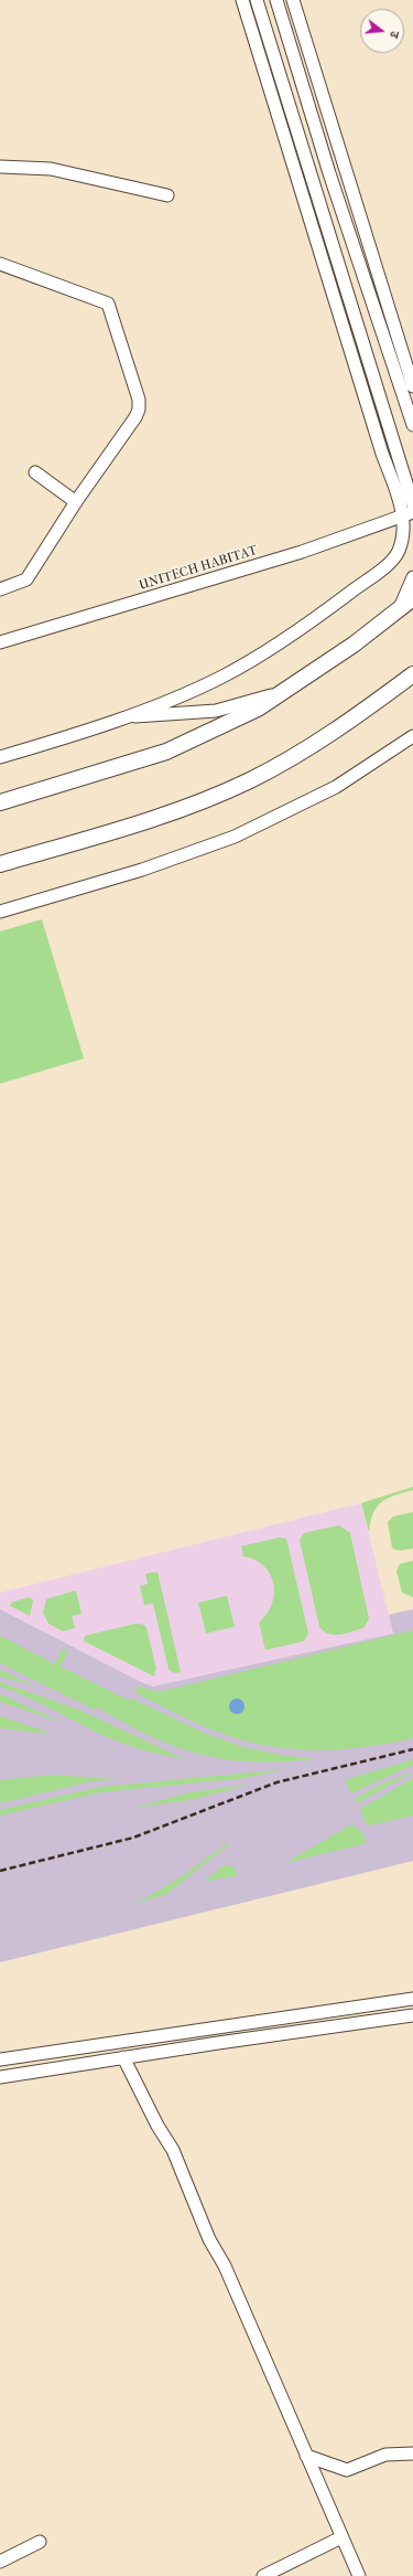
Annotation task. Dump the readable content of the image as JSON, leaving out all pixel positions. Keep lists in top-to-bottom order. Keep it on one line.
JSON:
{"streets":{"street":["UNITECH HABITAT"]},"north":"right"}
